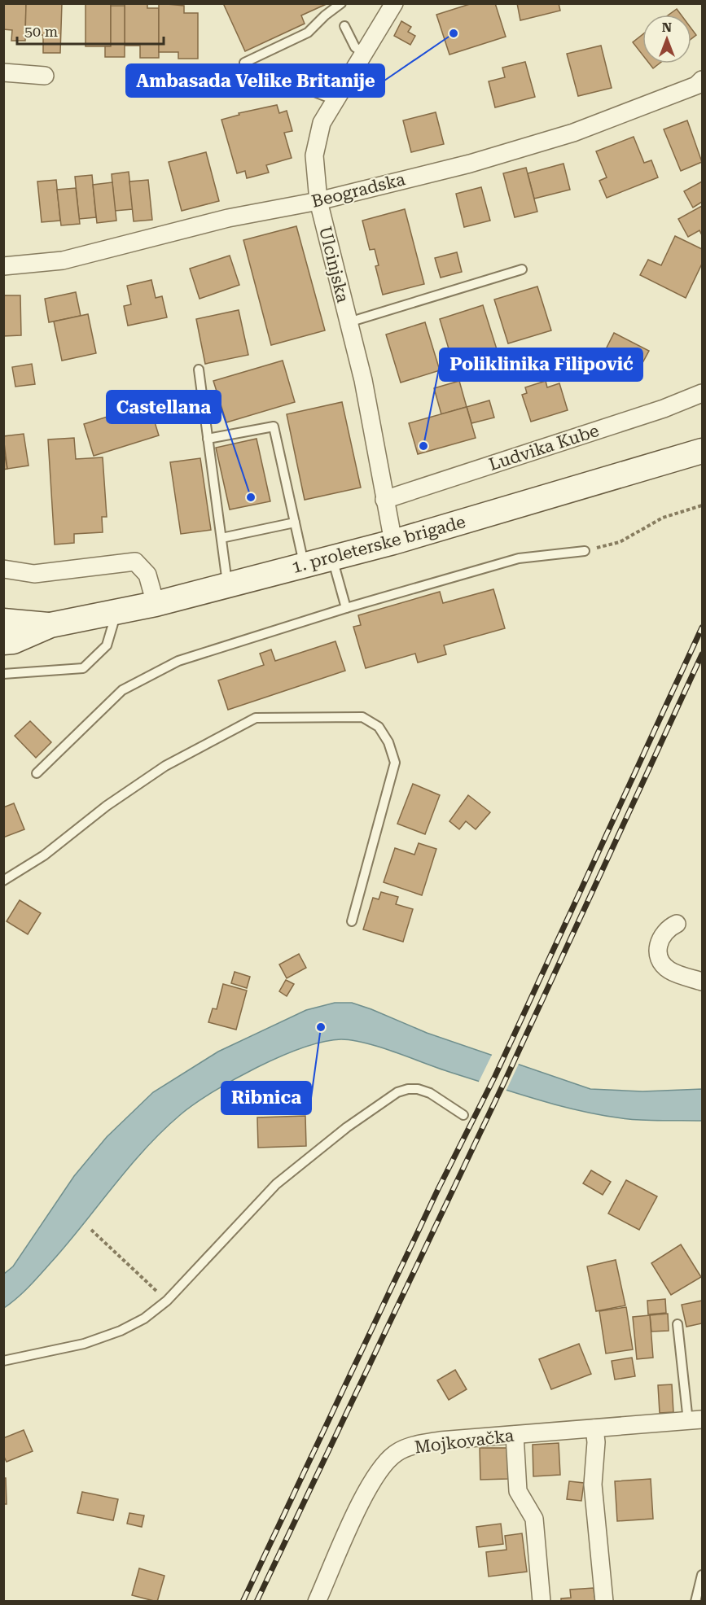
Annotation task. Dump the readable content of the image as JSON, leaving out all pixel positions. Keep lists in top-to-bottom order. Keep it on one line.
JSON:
{"streets":{"main road":["1. proleterske brigade"],"street":["Beogradska","Ulcinjska","Ludvika Kube","Mojkovačka"]},"crossings":[["Beogradska","Ulcinjska"],["Ulcinjska","Ludvika Kube"],["Ulcinjska","1. proleterske brigade"]],"places":["Ambasada Velike Britanije","Poliklinika Filipović","Castellana","Ribnica"],"scale_bar":"50 m","north":"top"}
